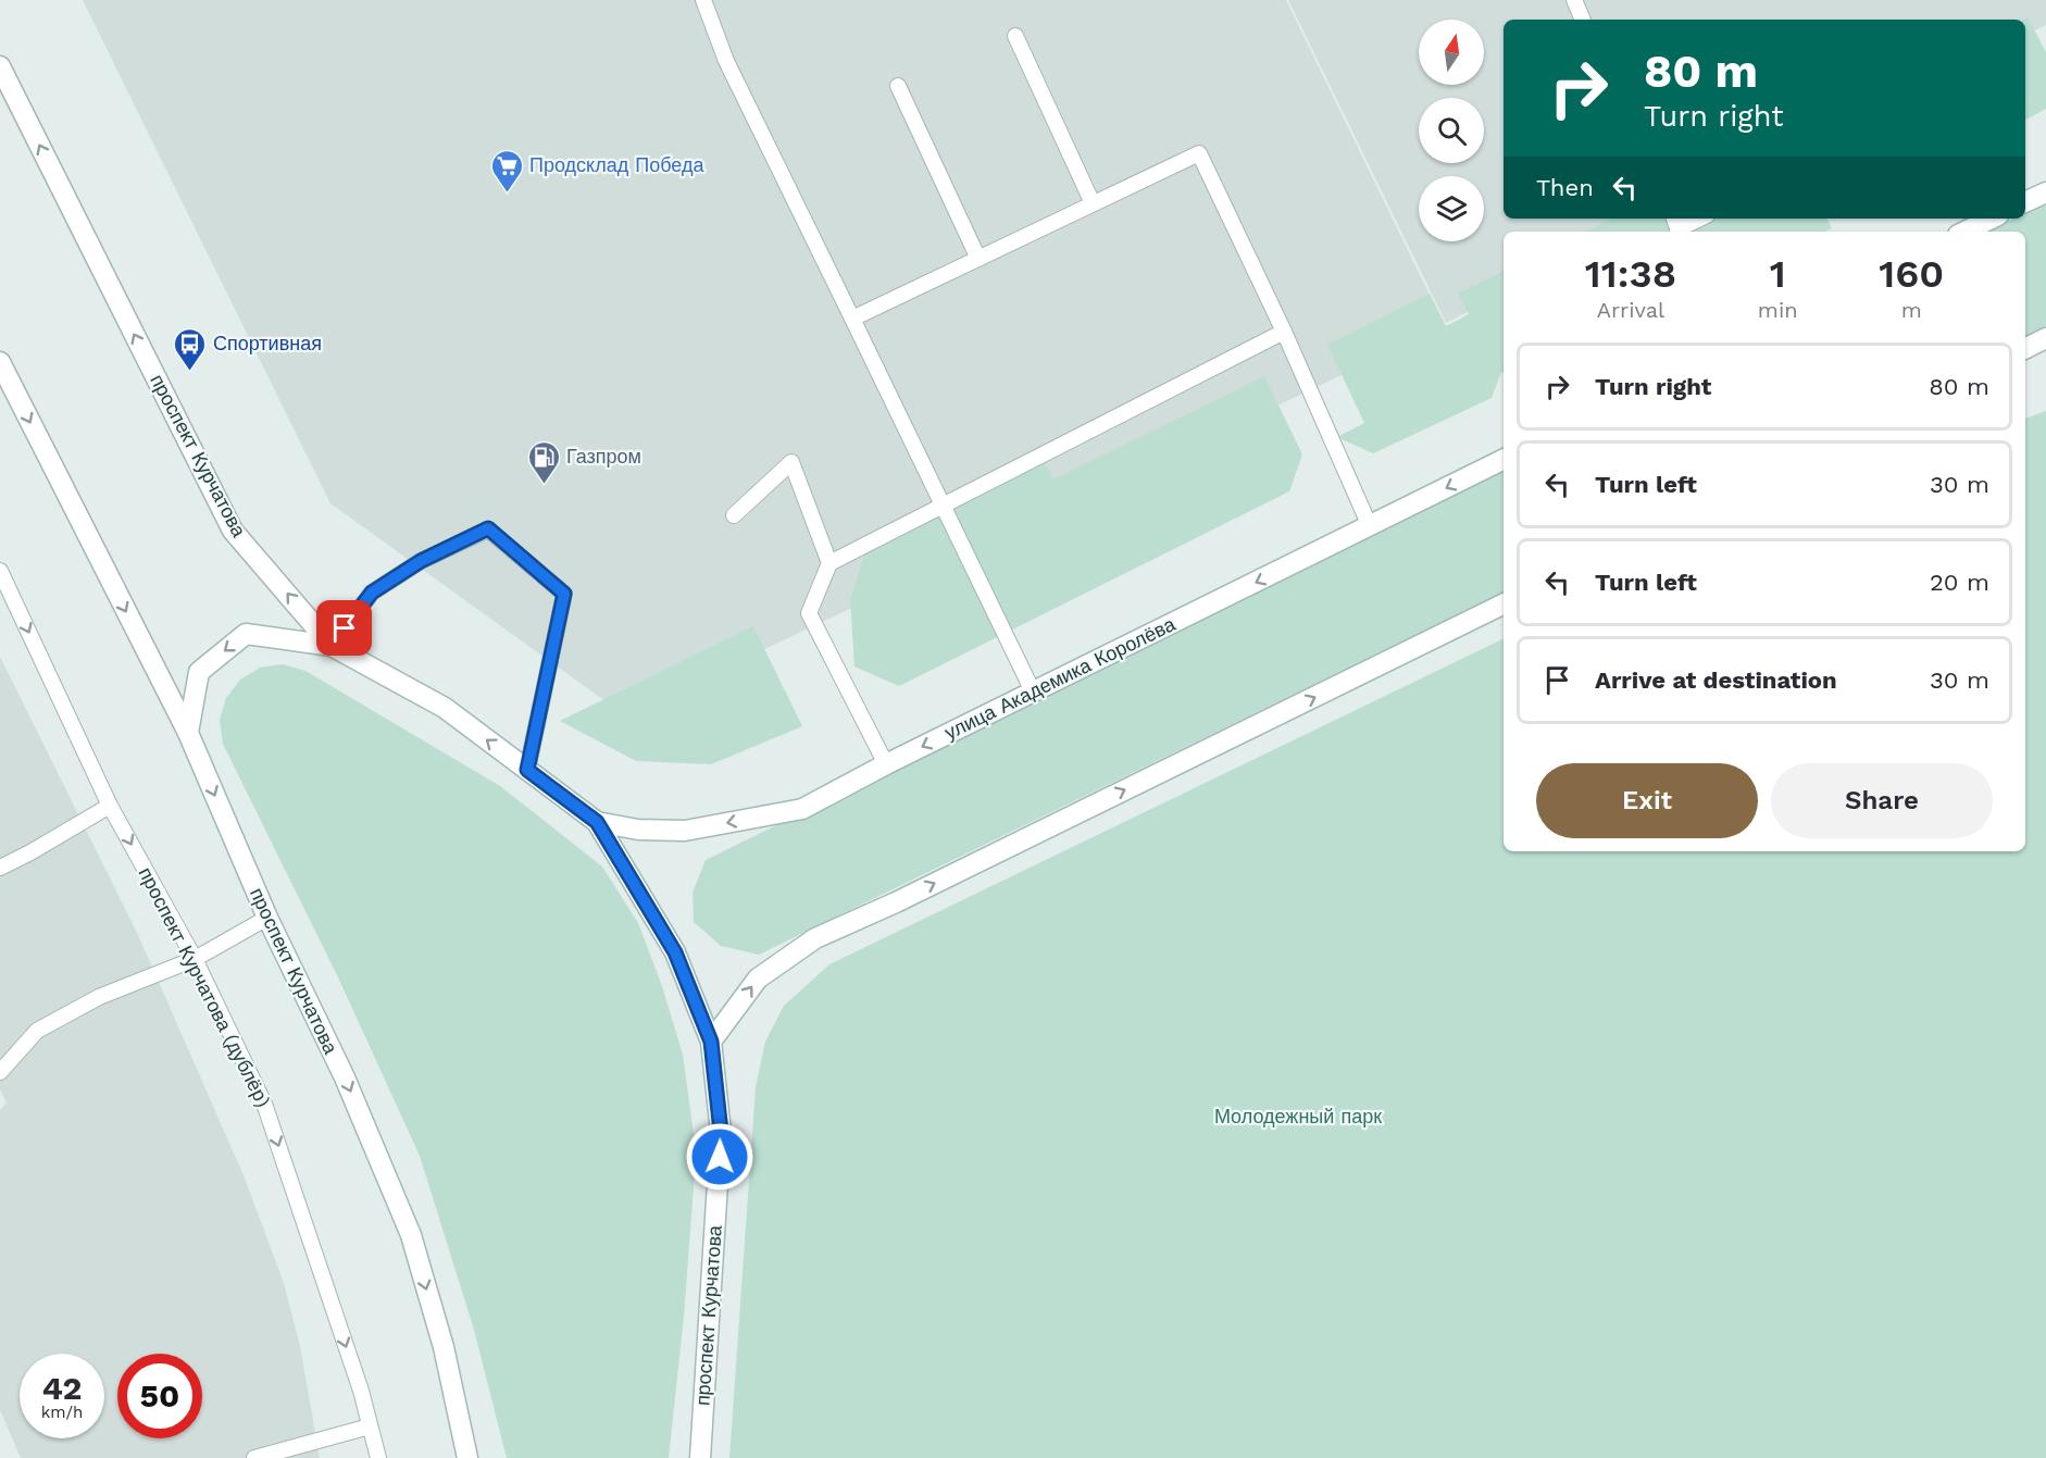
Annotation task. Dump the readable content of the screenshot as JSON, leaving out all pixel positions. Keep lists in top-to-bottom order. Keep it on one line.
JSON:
{"streets":{"main road":["проспект Курчатова","улица Академика Королёва"],"lane":["проспект Курчатова (дублёр)"]},"crossings":[["проспект Курчатова","улица Академика Королёва"]],"one_way":["проспект Курчатова (дублёр)"],"parks":["Молодежный парк"],"places":{"supermarket":["Продсклад Победа"],"bus stop":["Спортивная"],"fuel station":["Газпром"]},"north":"top","page":{"turn":["80 m","Turn right"],"then":"Then","eta":["11:38","Arrival","1","min","160","m"],"list":[{"name":"Turn right","value":"80 m"},{"name":"Turn left","value":"30 m"},{"name":"Turn left","value":"20 m"},{"name":"Arrive at destination","value":"30 m"}],"buttons":["Exit","Share"],"speed":"42 km/h","limit":"50"}}
